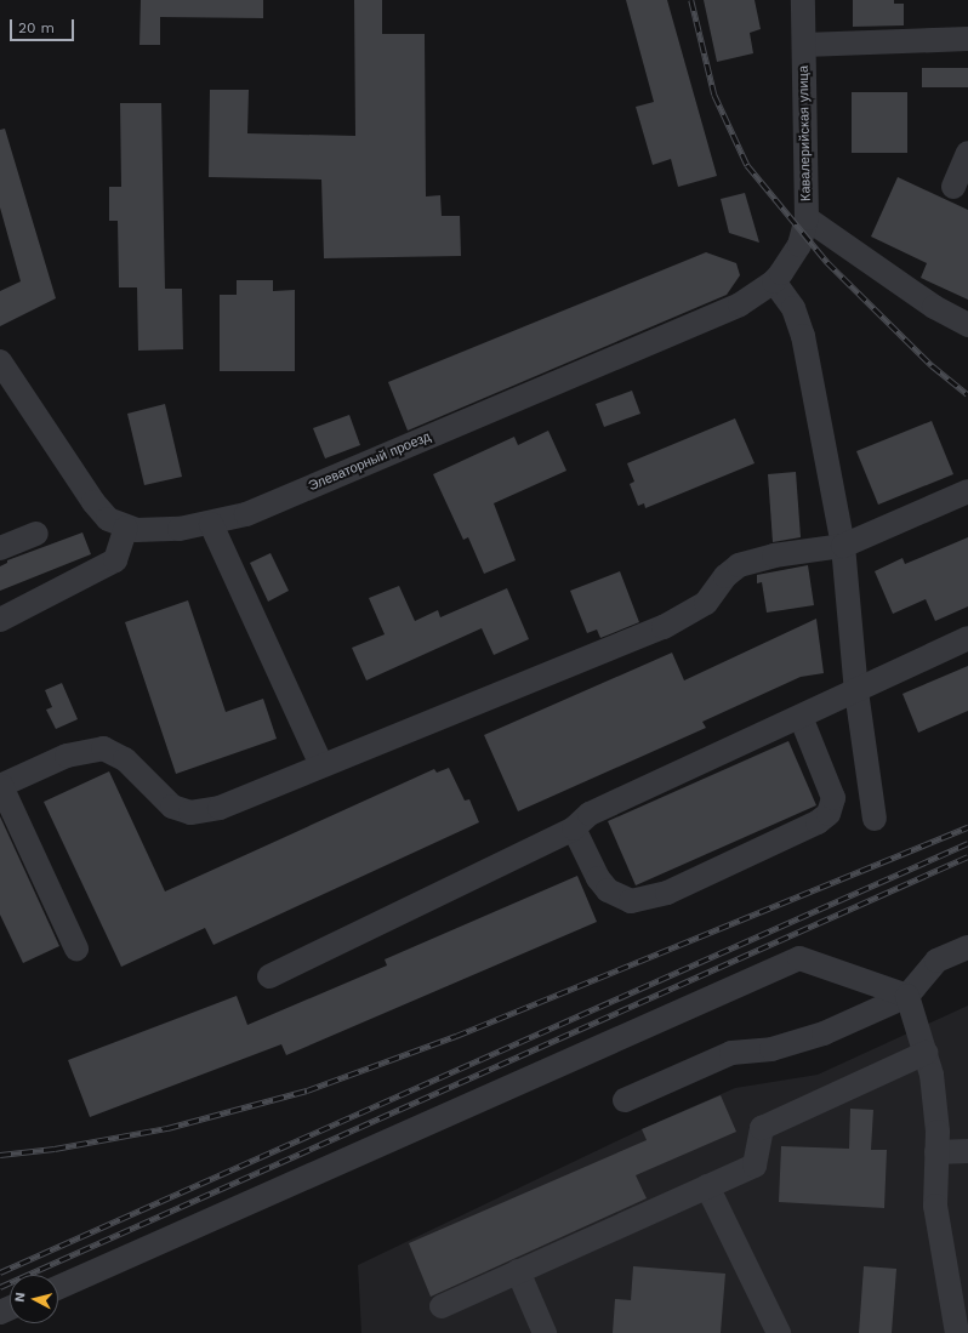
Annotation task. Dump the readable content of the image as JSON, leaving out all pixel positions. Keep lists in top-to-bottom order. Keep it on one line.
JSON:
{"streets":{"street":["Кавалерийская улица","Элеваторный проезд"]},"crossings":[["Кавалерийская улица","Элеваторный проезд"]],"scale_bar":"20 m","north":"left"}
